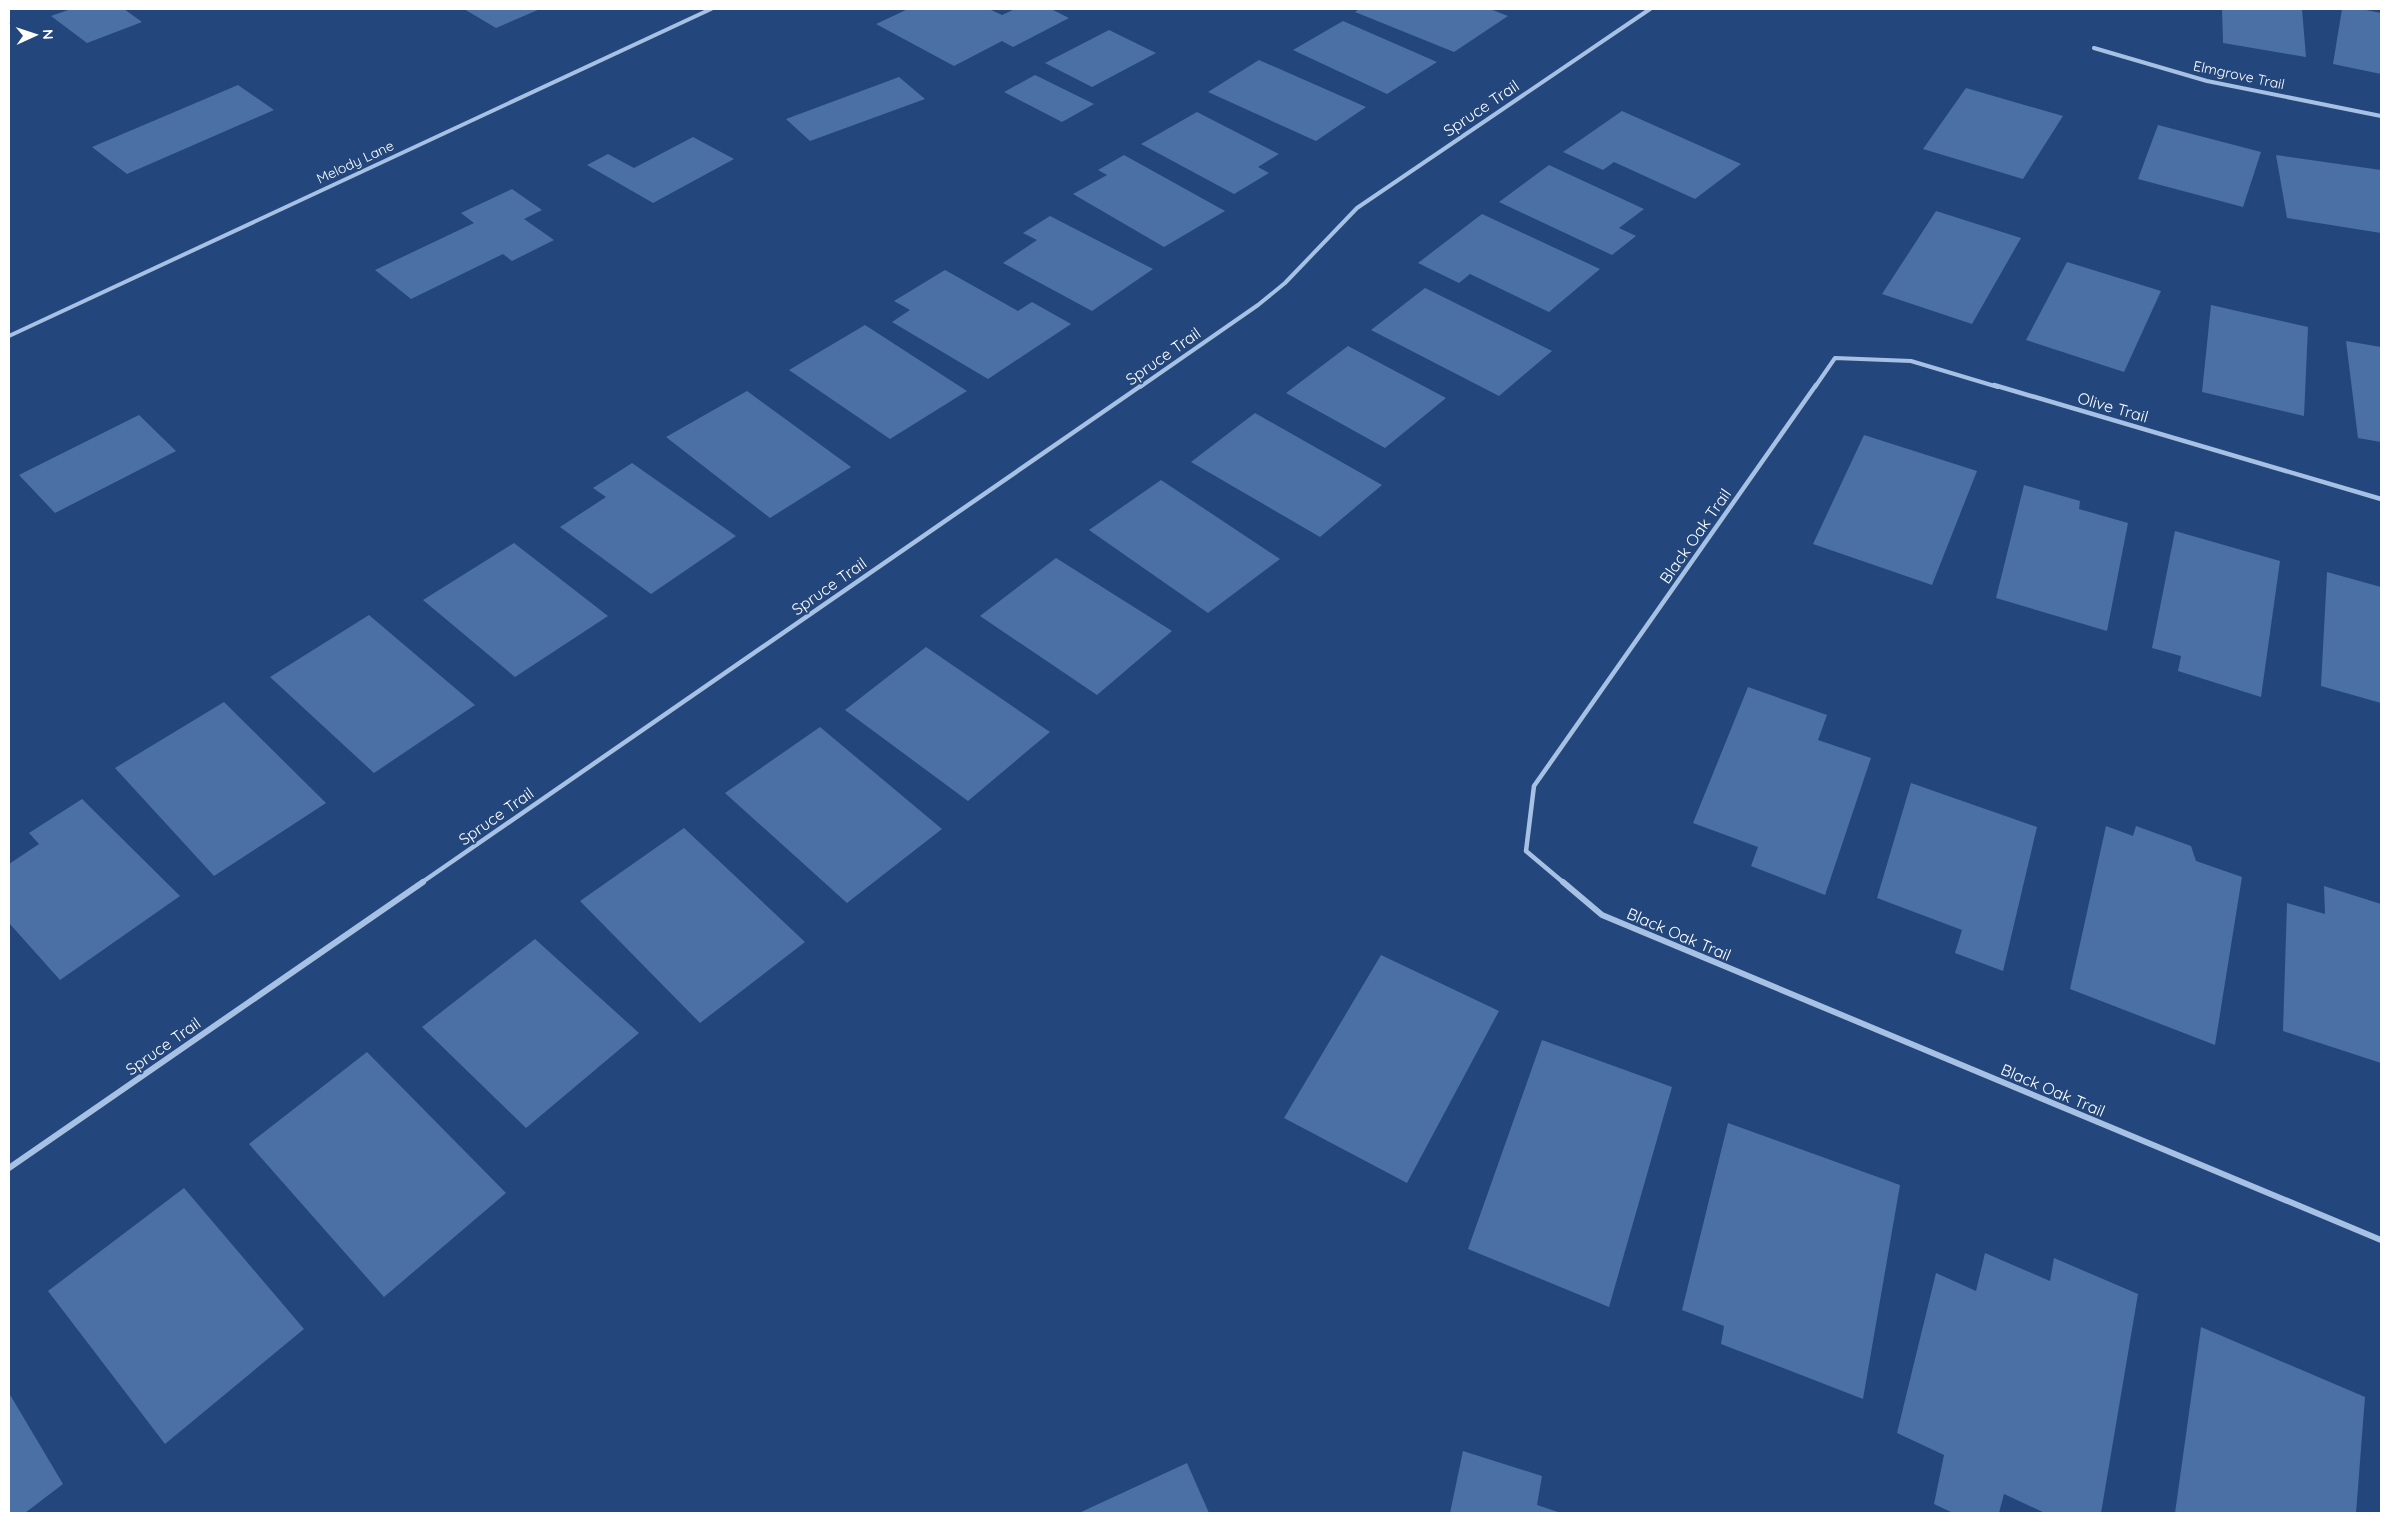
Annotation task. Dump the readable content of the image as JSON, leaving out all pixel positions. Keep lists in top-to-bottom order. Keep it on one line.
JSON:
{"streets":{"street":["Elmgrove Trail","Spruce Trail","Melody Lane","Olive Trail","Black Oak Trail"]},"crossings":[["Olive Trail","Black Oak Trail"]],"north":"right"}
